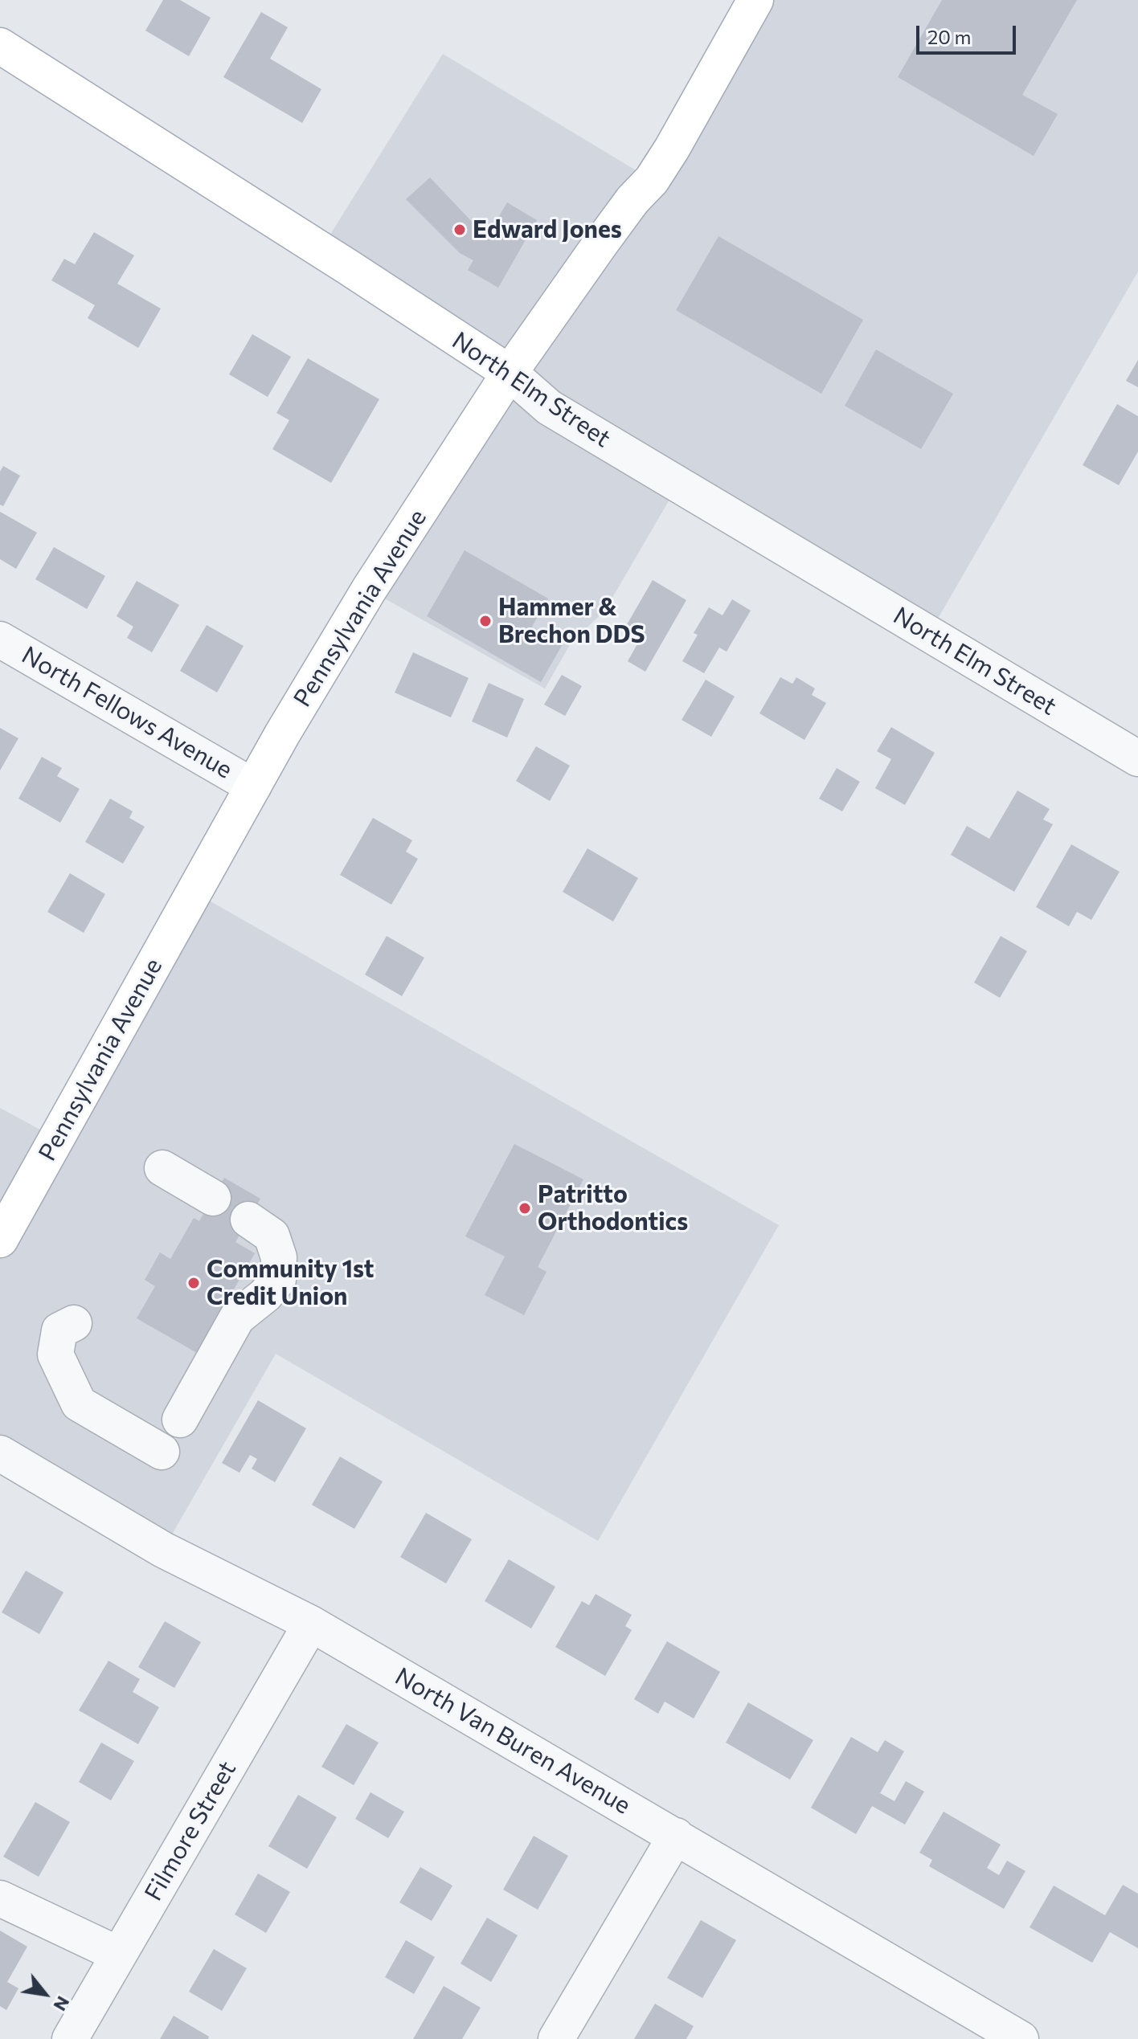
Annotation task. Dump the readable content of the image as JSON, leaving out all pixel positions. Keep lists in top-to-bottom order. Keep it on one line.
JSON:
{"streets":{"main road":["North Elm Street","Pennsylvania Avenue"],"street":["North Fellows Avenue","North Van Buren Avenue","Filmore Street"]},"crossings":[["North Elm Street","Pennsylvania Avenue"],["Pennsylvania Avenue","North Fellows Avenue"],["North Van Buren Avenue","Filmore Street"]],"places":["Edward Jones","Hammer & Brechon DDS","Patritto Orthodontics","Community 1st Credit Union"],"scale_bar":"20 m","north":"bottom right"}
